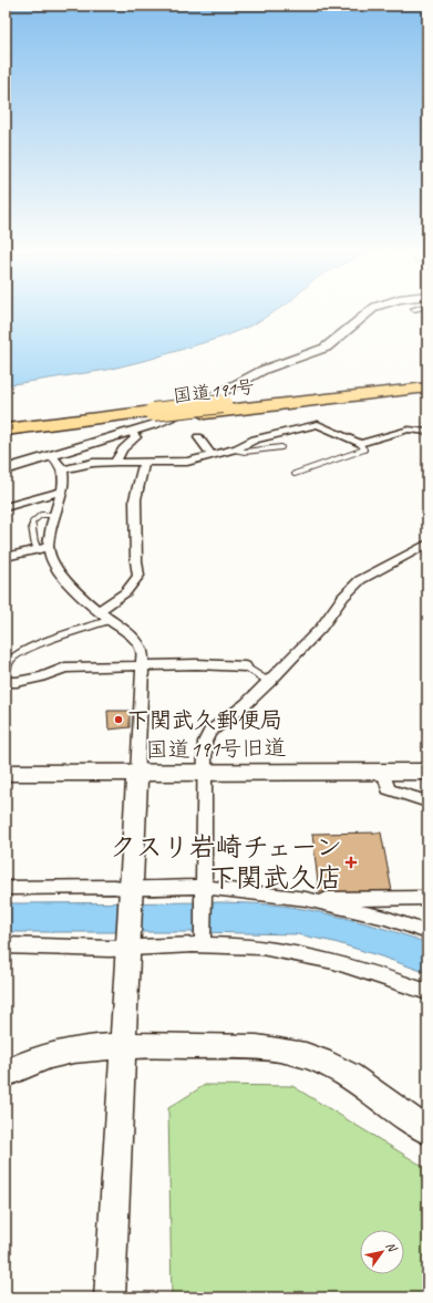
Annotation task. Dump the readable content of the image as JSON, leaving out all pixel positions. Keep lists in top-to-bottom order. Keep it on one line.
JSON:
{"streets":{"highway":["国道191号"],"street":["国道191号旧道"]},"places":{"other":["下関武久郵便局"],"health":["クスリ岩崎チェーン 下関武久店"]},"north":"top right"}
